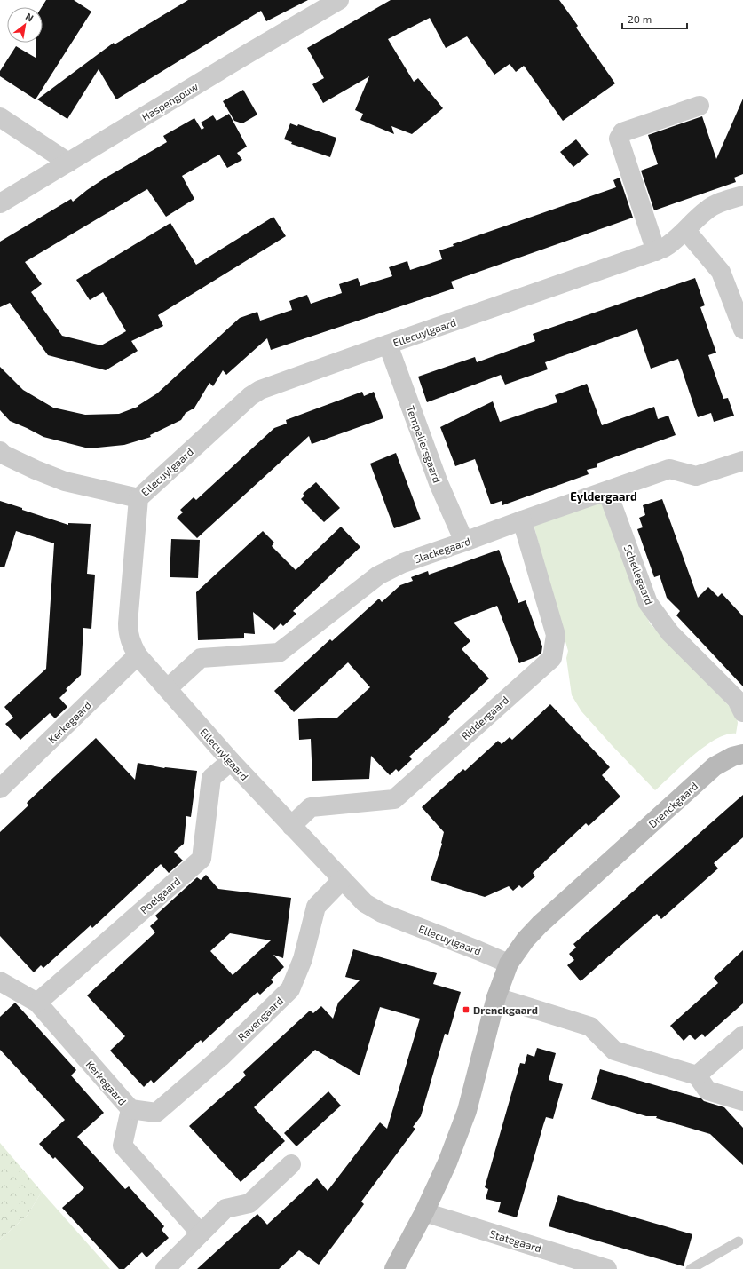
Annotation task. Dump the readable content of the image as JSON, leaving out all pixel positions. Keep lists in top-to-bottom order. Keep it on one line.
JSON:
{"streets":{"street":["Haspengouw","Ellecuylgaard","Tempeliersgaard","Slackegaard","Schellegaard","Riddergaard","Kerkegaard","Drenckgaard","Poelgaard","Ravengaard","Stategaard"]},"crossings":[["Ellecuylgaard","Tempeliersgaard"],["Ellecuylgaard","Slackegaard"],["Ellecuylgaard","Riddergaard"],["Ellecuylgaard","Kerkegaard"],["Ellecuylgaard","Drenckgaard"],["Ellecuylgaard","Poelgaard"],["Ellecuylgaard","Ravengaard"],["Tempeliersgaard","Slackegaard"],["Slackegaard","Schellegaard"],["Slackegaard","Riddergaard"],["Kerkegaard","Poelgaard"],["Kerkegaard","Ravengaard"],["Drenckgaard","Stategaard"]],"districts":["Eyldergaard"],"places":{"transit":["Drenckgaard"]},"scale_bar":"20 m","north":"top right"}
